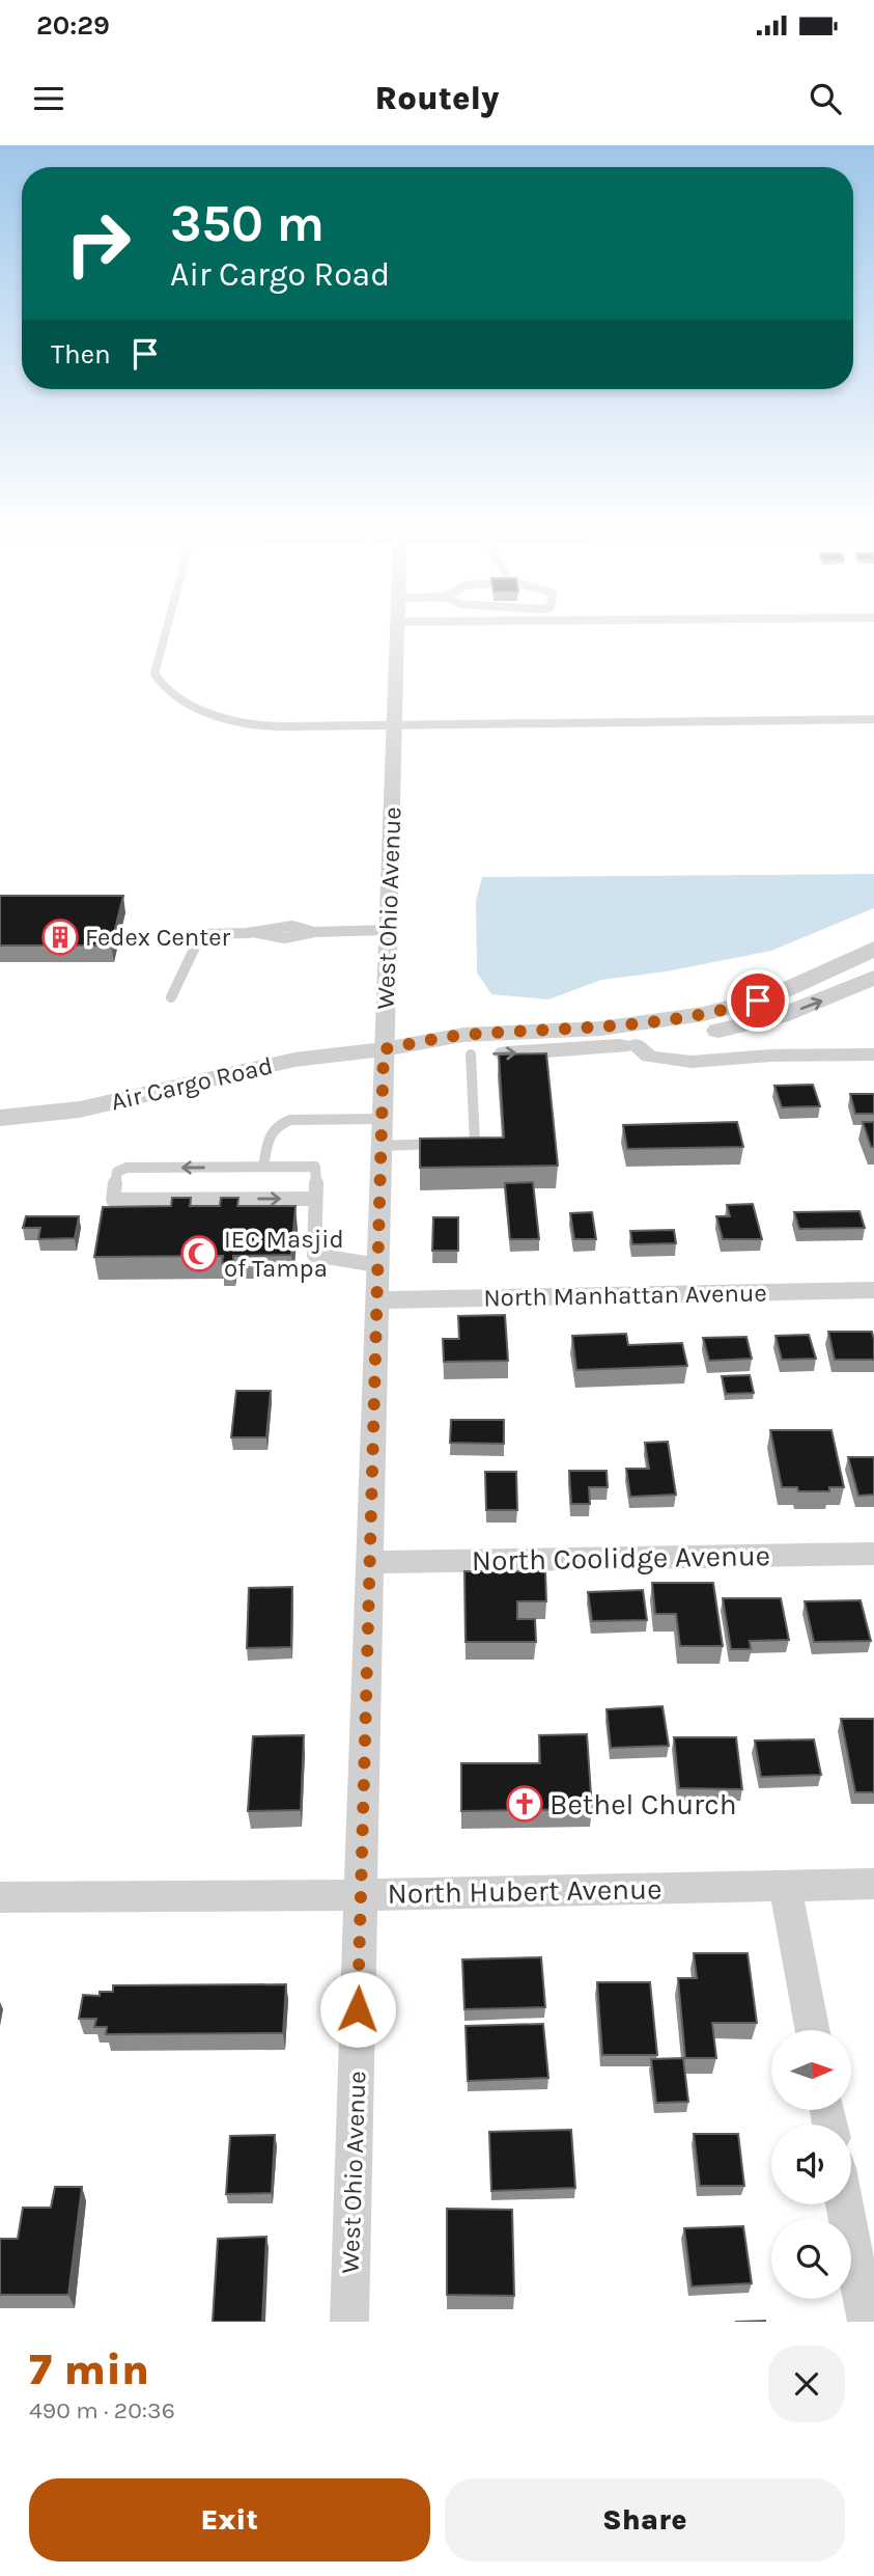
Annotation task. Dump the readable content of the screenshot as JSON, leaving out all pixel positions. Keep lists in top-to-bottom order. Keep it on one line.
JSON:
{"streets":{"street":["West Ohio Avenue","Air Cargo Road","North Manhattan Avenue","North Coolidge Avenue","North Hubert Avenue"]},"crossings":[["West Ohio Avenue","Air Cargo Road"],["West Ohio Avenue","North Manhattan Avenue"],["West Ohio Avenue","North Coolidge Avenue"],["West Ohio Avenue","North Hubert Avenue"]],"places":{"building":["Fedex Center"],"mosque":["IEC Masjid of Tampa"],"church":["Bethel Church"]},"north":"right","page":{"status":"20:29","header":"Routely","turn":["350 m","Air Cargo Road"],"then":"Then","heading":["7 min","490 m · 20:36"],"buttons":["Exit","Share"]}}
